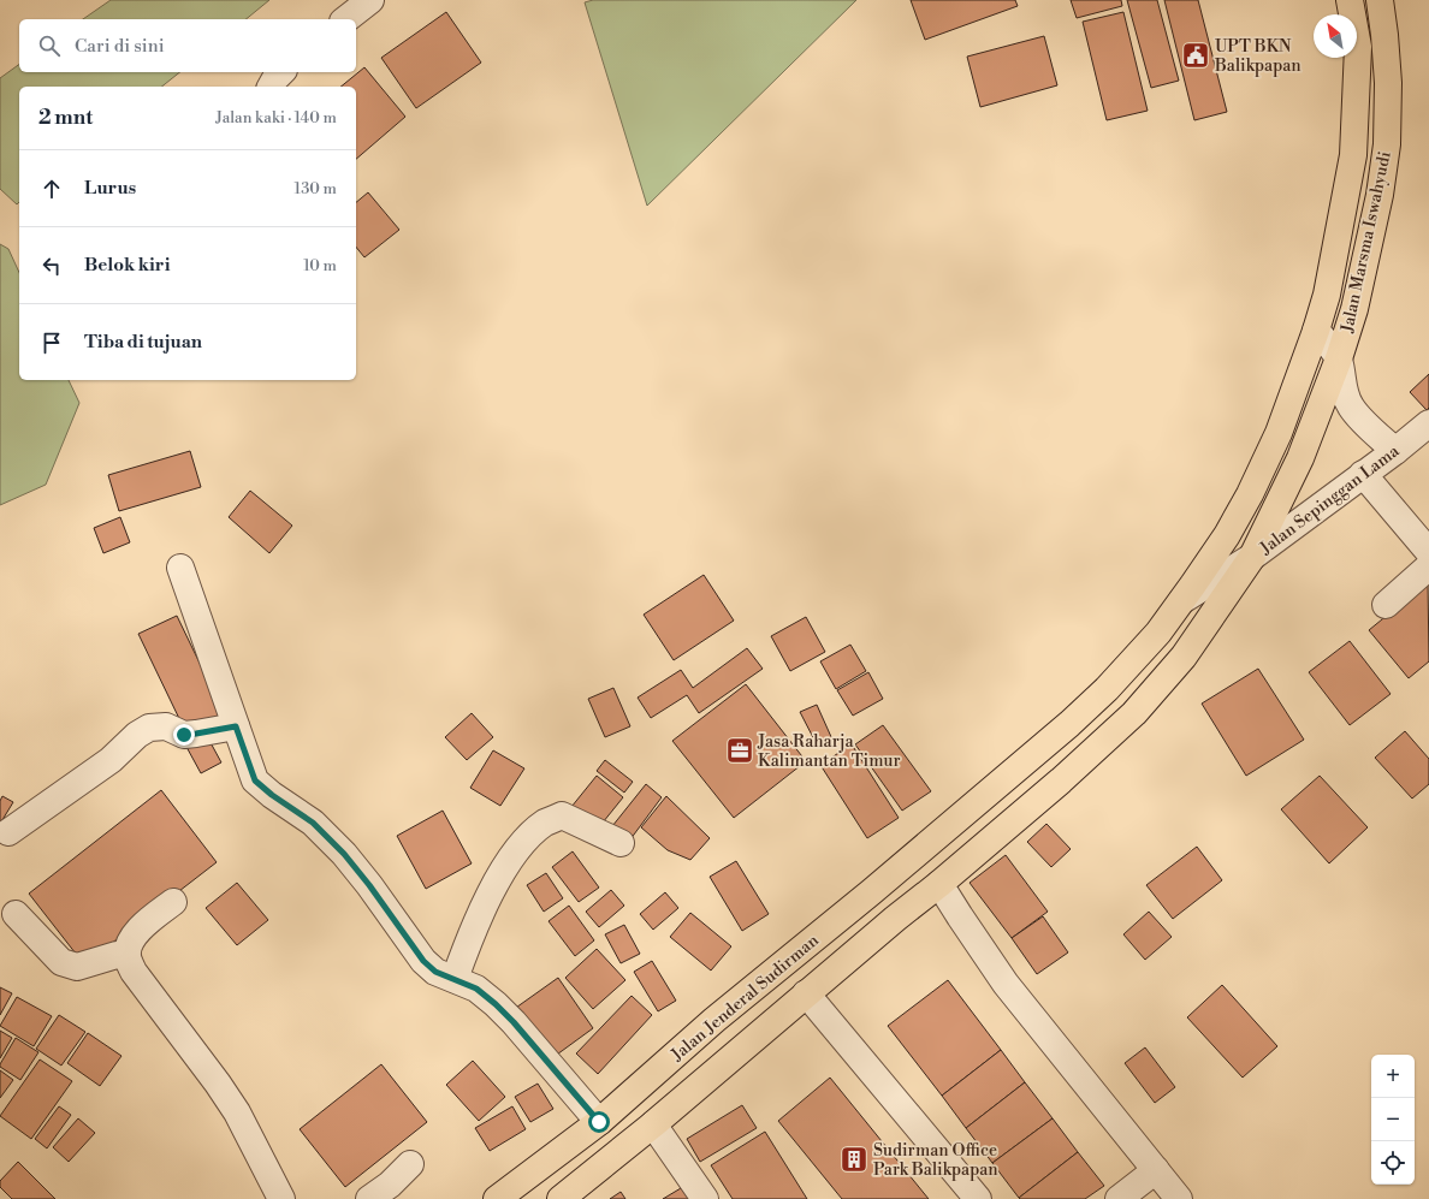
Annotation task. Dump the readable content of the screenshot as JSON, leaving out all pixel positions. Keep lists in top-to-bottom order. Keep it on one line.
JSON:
{"streets":{"highway":["Jalan Marsma Iswahyudi","Jalan Jenderal Sudirman"],"street":["Jalan Sepinggan Lama"]},"crossings":[["Jalan Marsma Iswahyudi","Jalan Sepinggan Lama"],["Jalan Marsma Iswahyudi","Jalan Jenderal Sudirman"]],"places":{"public building":["UPT BKN Balikpapan"],"office":["Jasa Raharja Kalimantan Timur"],"building":["Sudirman Office Park Balikpapan"]},"north":"top left","page":{"search":"Cari di sini","heading":["2 mnt","Jalan kaki · 140 m"],"list":[["Lurus","130 m"],["Belok kiri","10 m"],"Tiba di tujuan"],"map_buttons":["+","−"]}}
